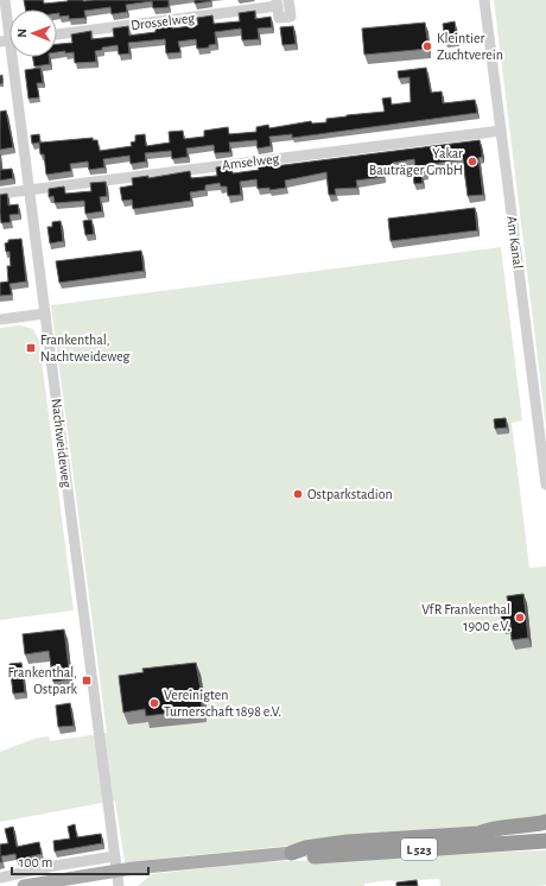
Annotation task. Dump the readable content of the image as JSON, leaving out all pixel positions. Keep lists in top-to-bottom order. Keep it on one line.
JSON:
{"streets":{"highway":["L 523"],"street":["Drosselweg","Amselweg","Am Kanal","Nachtweideweg"]},"crossings":[["Amselweg","Am Kanal"],["Amselweg","Nachtweideweg"],["Nachtweideweg","L 523"]],"places":{"other":["Kleintier Zuchtverein","Yakar Bauträger GmbH","Ostparkstadion","VfR Frankenthal 1900 e.V.","Vereinigten Turnerschaft 1898 e.V."],"transit":["Frankenthal, Nachtweideweg","Frankenthal, Ostpark"]},"scale_bar":"100 m","north":"left"}
